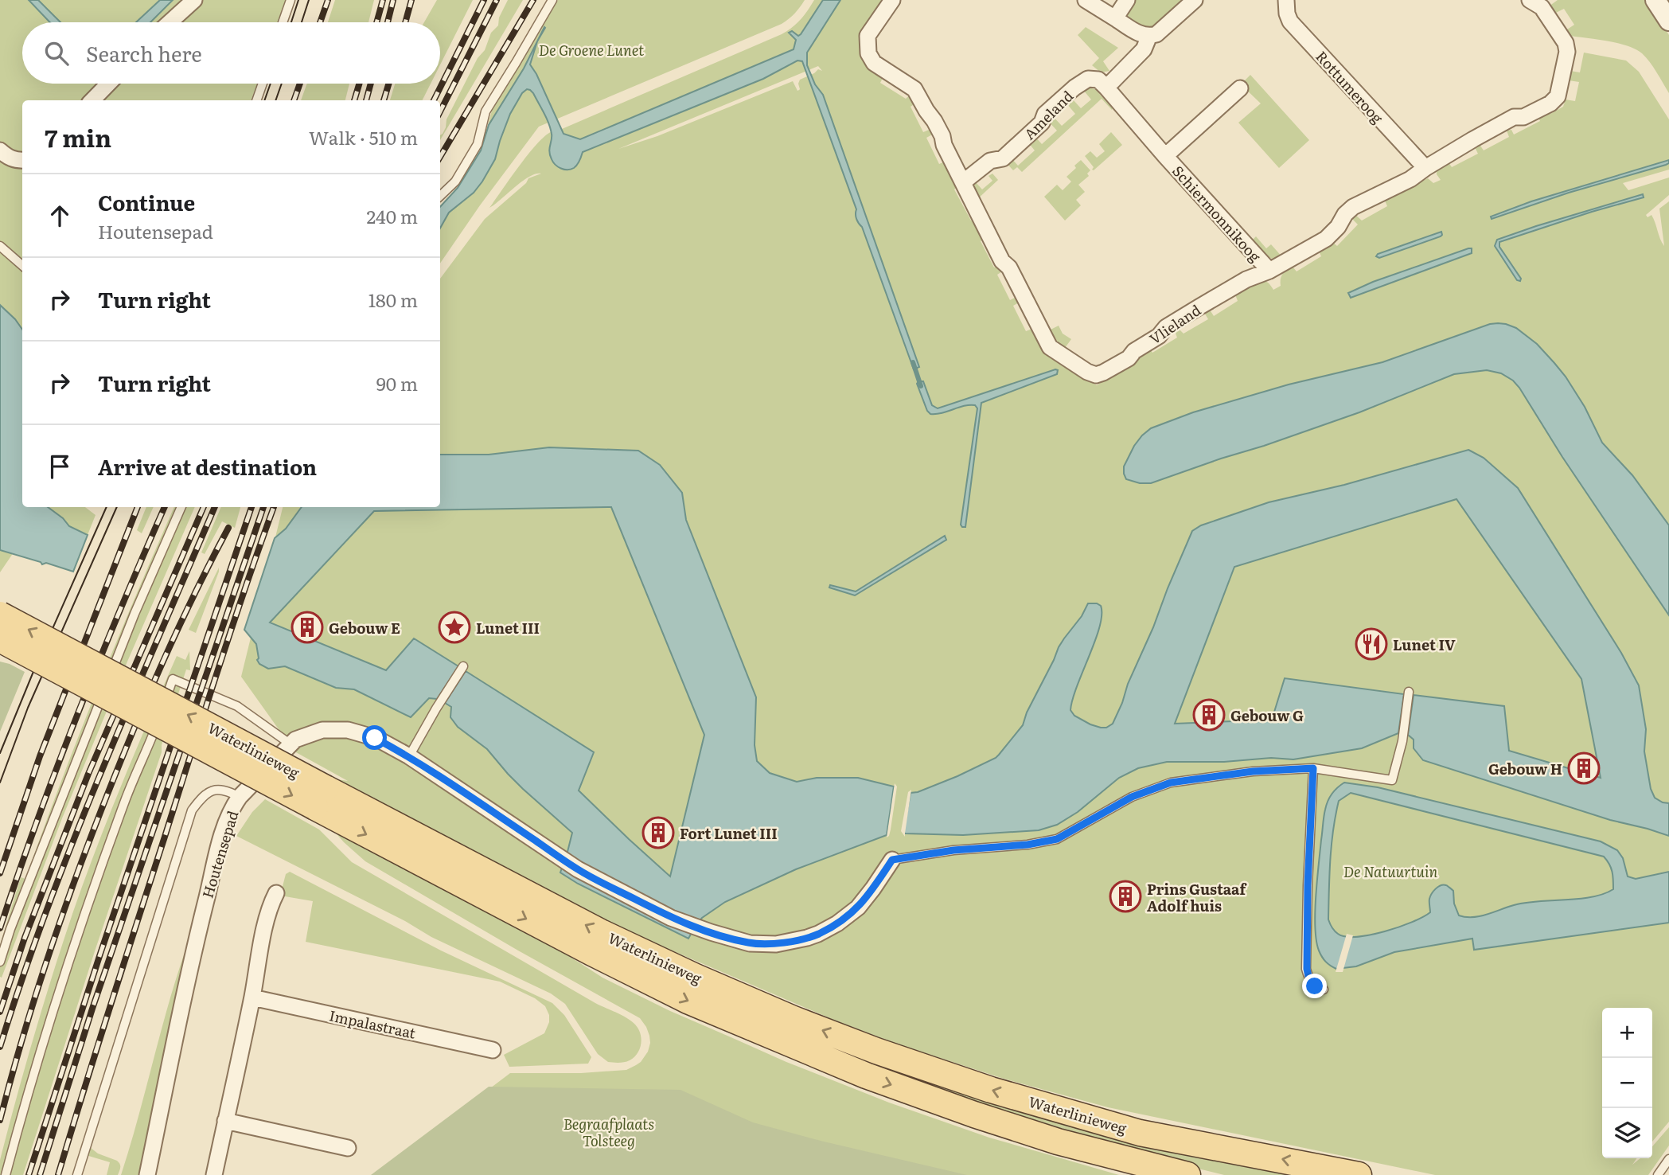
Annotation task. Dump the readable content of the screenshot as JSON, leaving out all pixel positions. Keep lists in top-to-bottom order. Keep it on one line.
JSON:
{"streets":{"main road":["Waterlinieweg"],"street":["Rottumeroog","Ameland","Schiermonnikoog","Vlieland","Houtensepad","Impalastraat"]},"crossings":[["Rottumeroog","Vlieland"],["Ameland","Schiermonnikoog"],["Ameland","Vlieland"],["Schiermonnikoog","Vlieland"]],"parks":["De Groene Lunet","De Natuurtuin","Begraafplaats Tolsteeg"],"places":{"building":["Gebouw E","Gebouw G","Gebouw H","Fort Lunet III","Prins Gustaaf Adolf huis"],"place":["Lunet III"],"restaurant":["Lunet IV"]},"page":{"search":"Search here","heading":["7 min","Walk · 510 m"],"list":[["Continue","Houtensepad","240 m"],["Turn right","180 m"],["Turn right","90 m"],"Arrive at destination"],"map_buttons":["+","−"]}}
